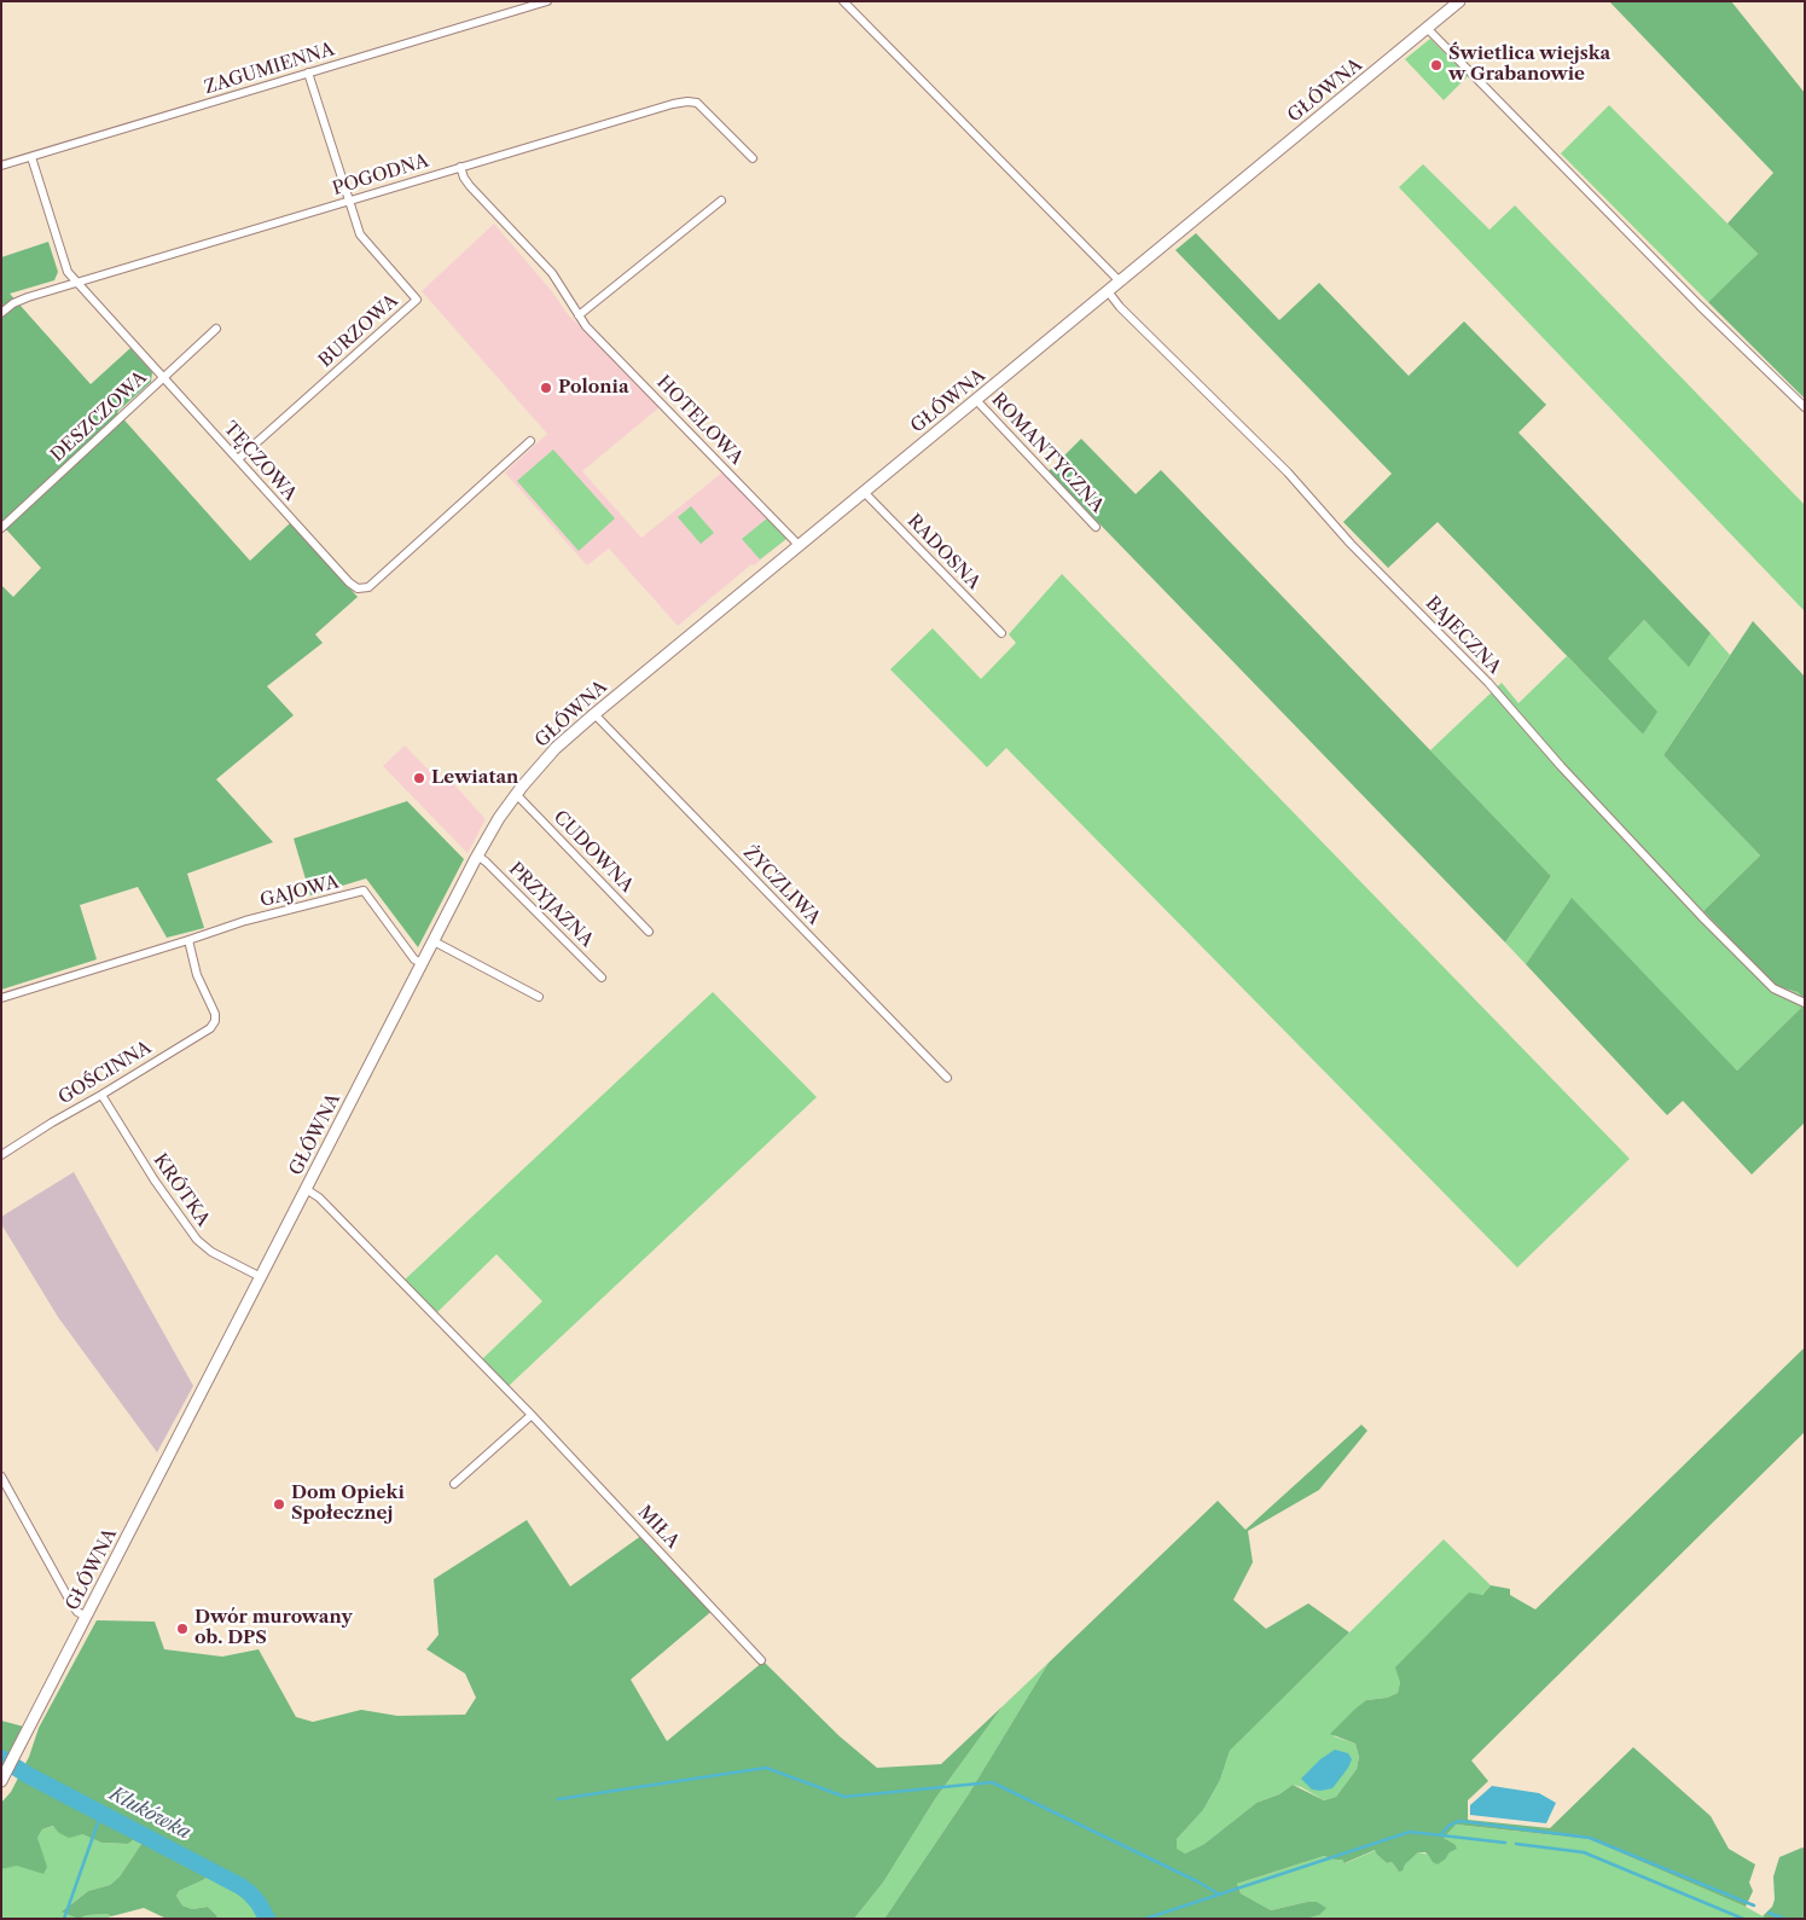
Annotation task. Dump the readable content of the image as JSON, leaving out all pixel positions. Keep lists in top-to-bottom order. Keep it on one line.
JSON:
{"streets":{"street":["ZAGUMIENNA","GŁÓWNA","POGODNA","BURZOWA","DESZCZOWA","HOTELOWA","ROMANTYCZNA","TĘCZOWA","RADOSNA","BAJECZNA","CUDOWNA","ŻYCZLIWA","GAJOWA","PRZYJAZNA","GOŚCINNA","KRÓTKA","MIŁA"]},"crossings":[["ZAGUMIENNA","BURZOWA"],["ZAGUMIENNA","TĘCZOWA"],["GŁÓWNA","HOTELOWA"],["GŁÓWNA","ROMANTYCZNA"],["GŁÓWNA","RADOSNA"],["GŁÓWNA","BAJECZNA"],["GŁÓWNA","CUDOWNA"],["GŁÓWNA","ŻYCZLIWA"],["GŁÓWNA","GAJOWA"],["GŁÓWNA","PRZYJAZNA"],["GŁÓWNA","KRÓTKA"],["GŁÓWNA","MIŁA"],["POGODNA","BURZOWA"],["POGODNA","HOTELOWA"],["POGODNA","TĘCZOWA"],["BURZOWA","TĘCZOWA"],["DESZCZOWA","TĘCZOWA"],["GAJOWA","GOŚCINNA"],["GOŚCINNA","KRÓTKA"]],"water":["Klukówka"],"places":["Świetlica wiejska w Grabanowie","Polonia","Lewiatan","Dom Opieki Społecznej","Dwór murowany ob. DPS"]}
